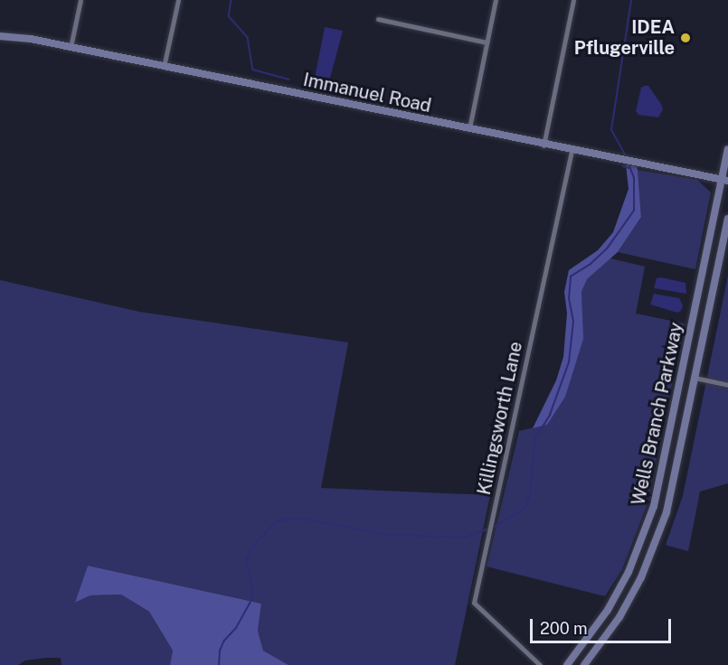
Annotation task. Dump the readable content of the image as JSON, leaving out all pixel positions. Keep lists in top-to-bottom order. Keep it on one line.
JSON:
{"streets":{"street":["Immanuel Road","Wells Branch Parkway","Killingsworth Lane"]},"crossings":[["Immanuel Road","Wells Branch Parkway"],["Immanuel Road","Killingsworth Lane"]],"places":["IDEA Pflugerville"],"scale_bar":"200 m"}
